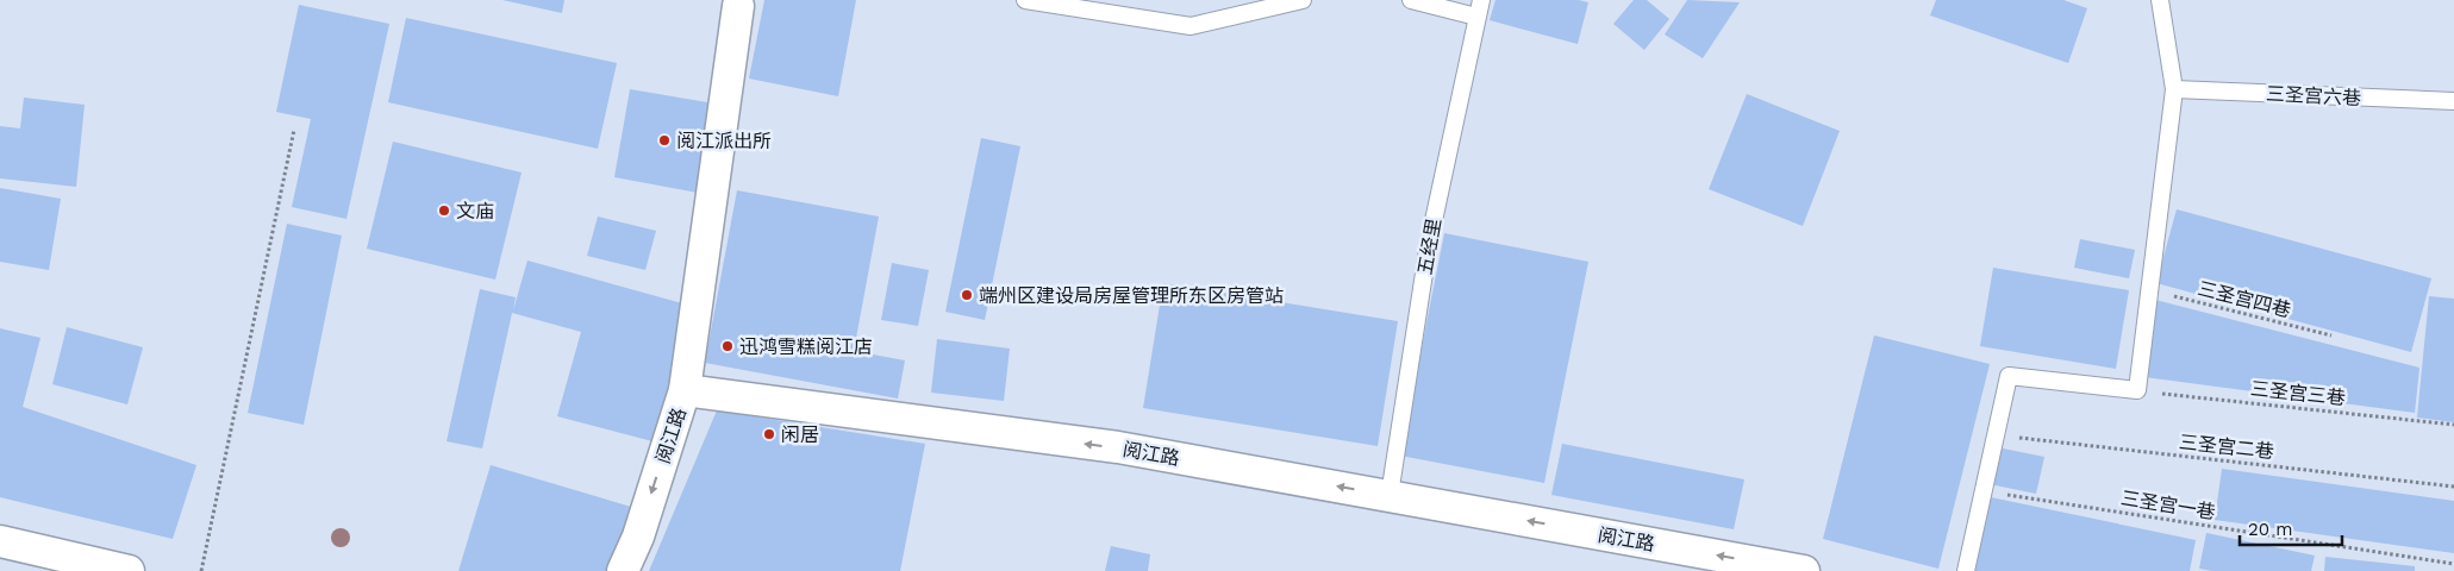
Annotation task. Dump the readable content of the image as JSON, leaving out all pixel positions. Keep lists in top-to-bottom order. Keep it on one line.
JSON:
{"streets":{"street":["阅江路"],"lane":["三圣宫六巷","五经里"],"path":["三圣宫四巷","三圣宫三巷","三圣宫二巷","三圣宫一巷"]},"crossings":[["五经里","阅江路"]],"one_way":["阅江路"],"places":["阅江派出所","文庙","端州区建设局房屋管理所东区房管站","迅鸿雪糕阅江店","闲居"],"scale_bar":"20 m"}
